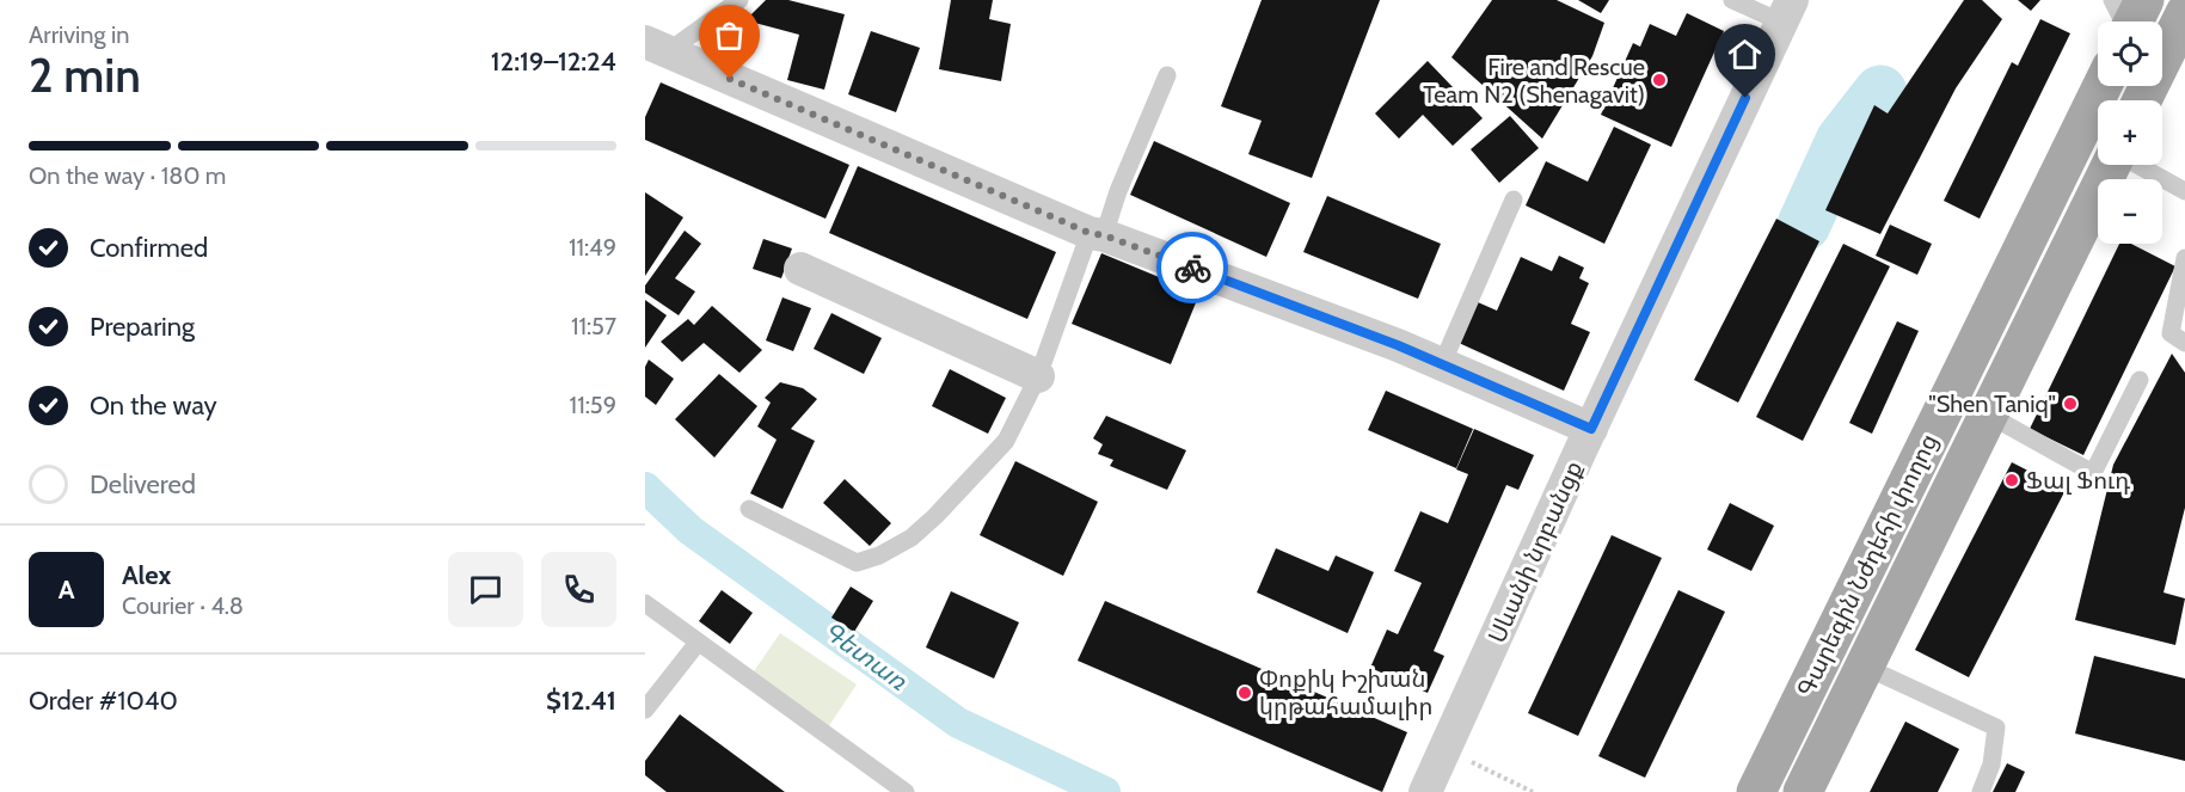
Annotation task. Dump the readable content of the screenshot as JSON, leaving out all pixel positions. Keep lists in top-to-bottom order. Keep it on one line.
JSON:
{"streets":{"main road":["Գարեգին Նժդեհի փողոց"],"street":["Սևանի նրբանցք"]},"water":["Գետառ"],"places":["Fire and Rescue Team N2 (Shenagavit)","\"Shen Taniq\"","Ֆալ Ֆուդ","Փոքիկ Իշխան կրթահամալիր"],"page":{"heading":["2 min","Arriving in","12:19–12:24"],"panel":["Alex","Courier · 4.8","Order #1040","$12.41"],"map_buttons":["+","−"],"bar":"On the way · 180 m","list":[["Confirmed","11:49"],["Preparing","11:57"],["On the way","11:59"],"Delivered"],"round":"A"}}
